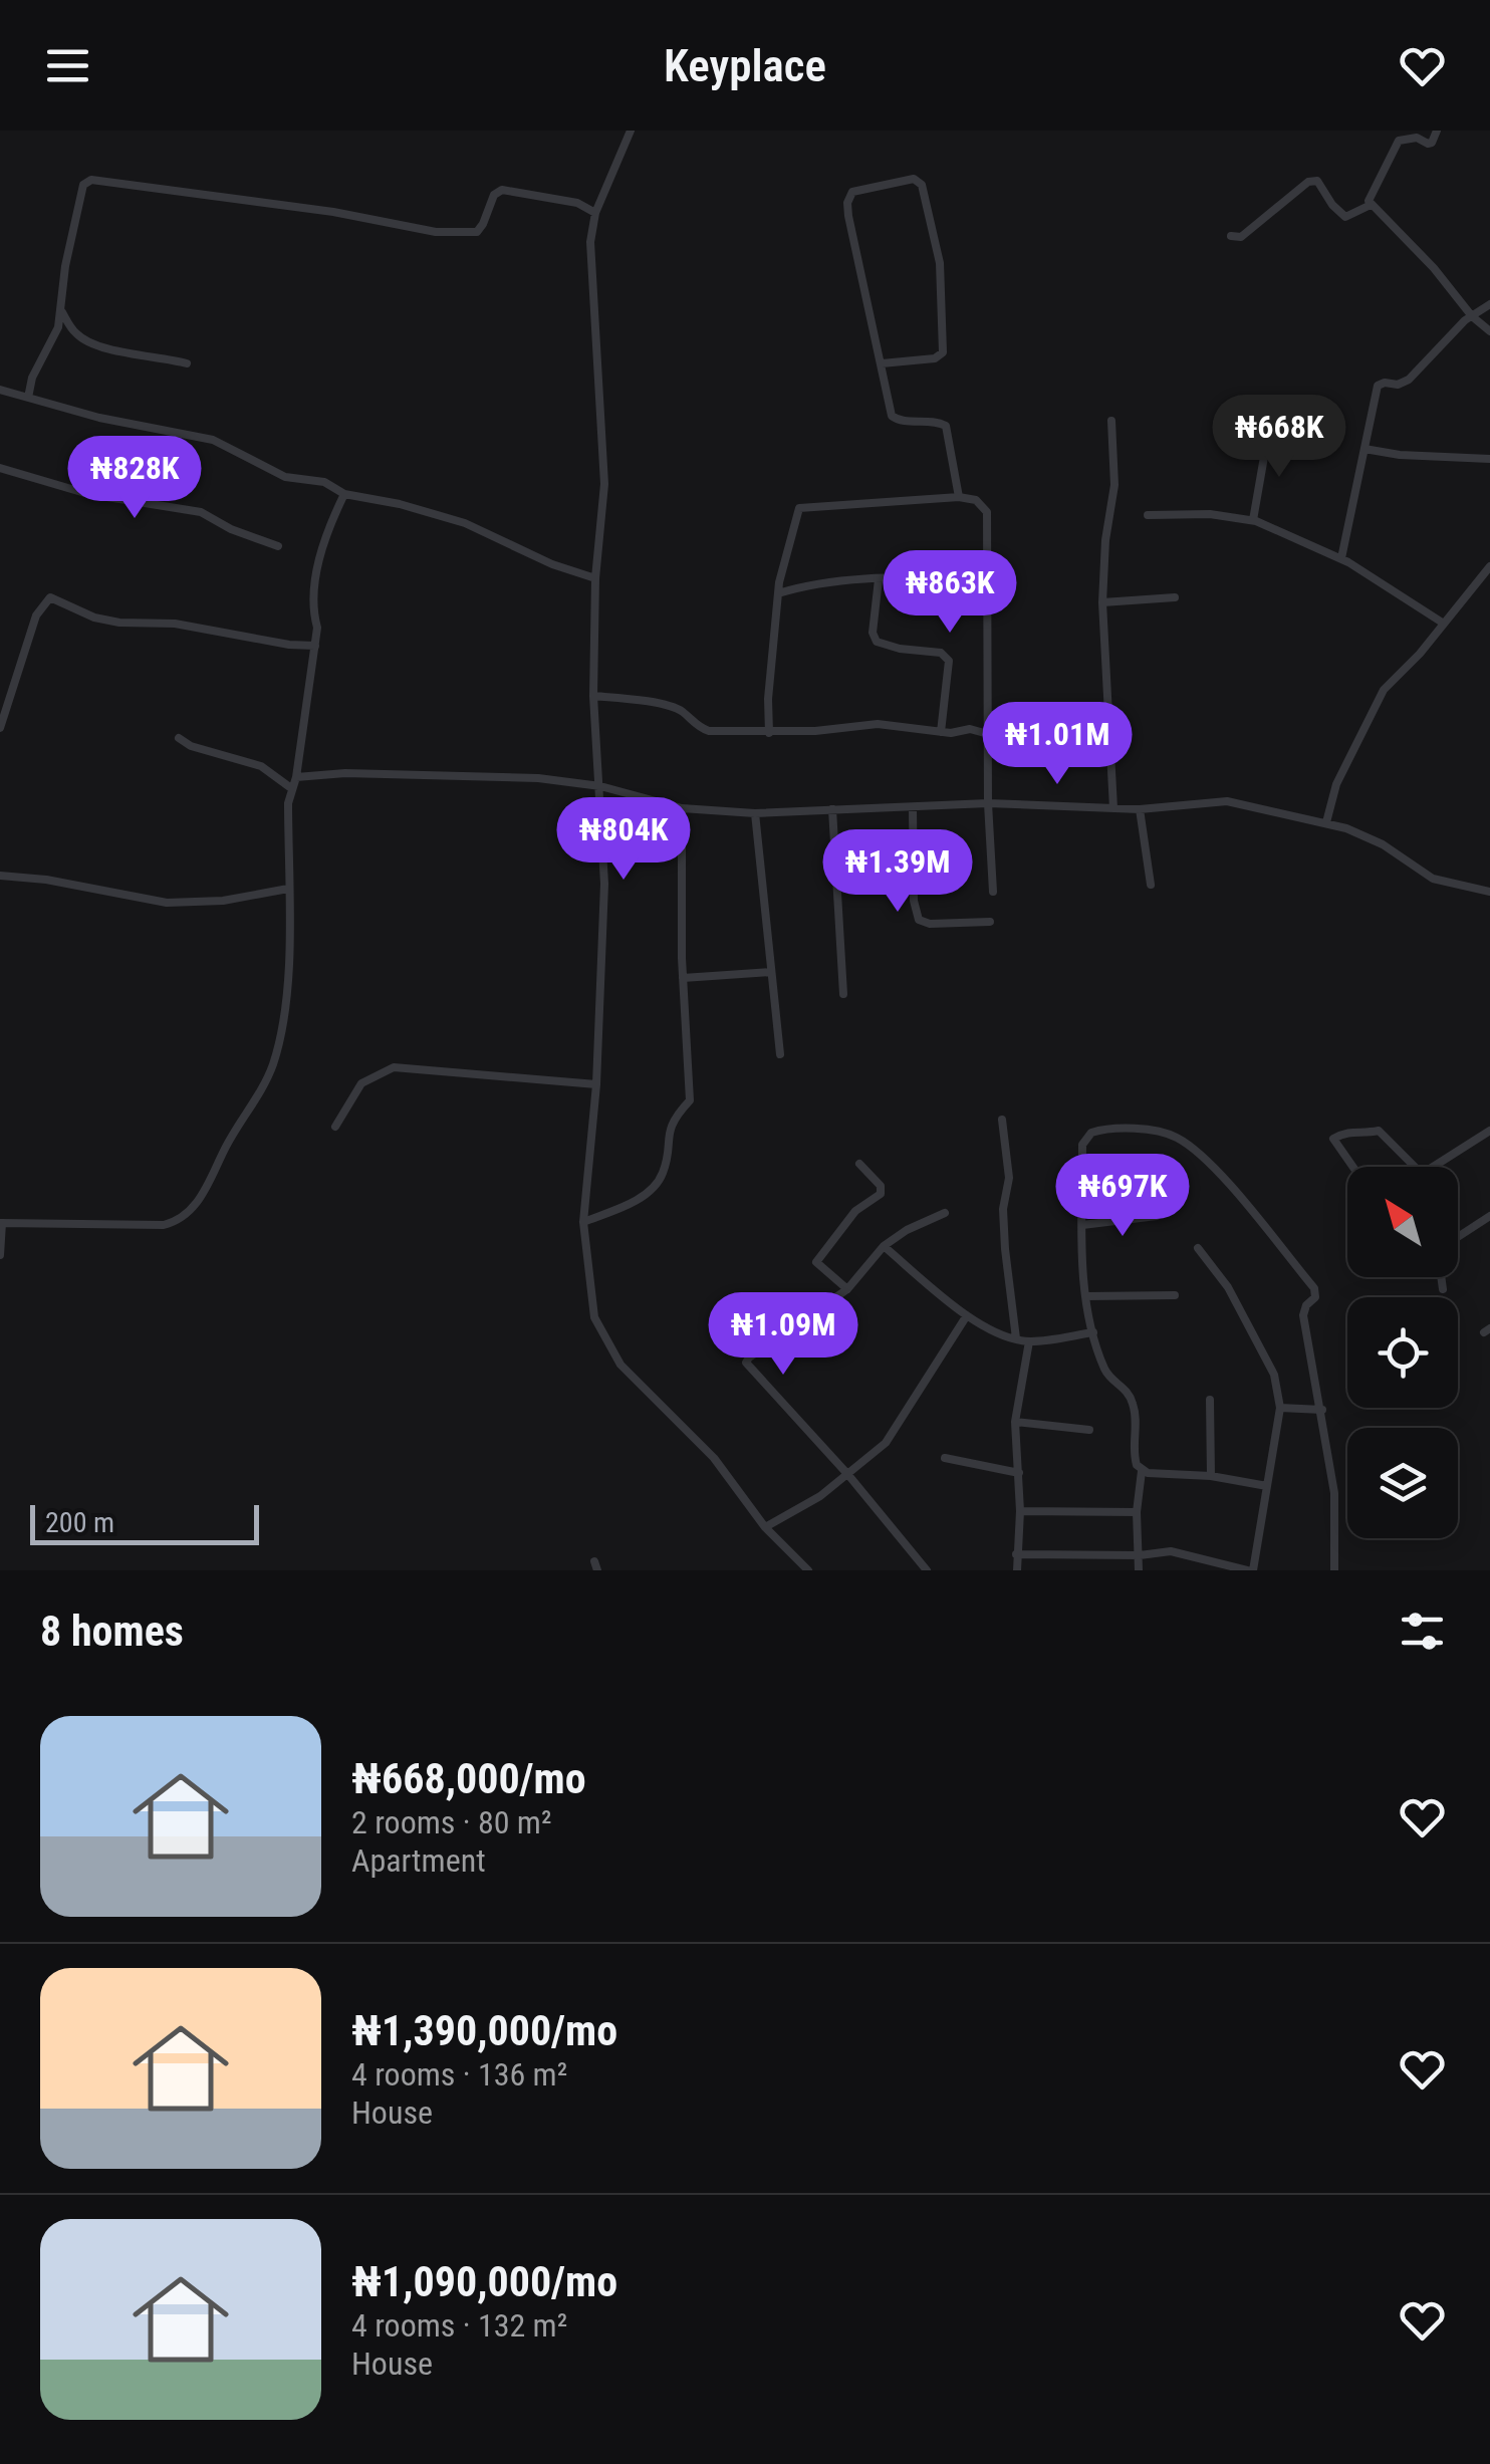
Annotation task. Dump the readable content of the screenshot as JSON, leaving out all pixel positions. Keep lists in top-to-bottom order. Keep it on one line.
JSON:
{"scale_bar":"200 m","north":"top left","page":{"header":"Keyplace","price":["₦668K","₦828K","₦863K","₦1.01M","₦804K","₦1.39M","₦697K","₦1.09M"],"scale":"200 m","heading":"8 homes","list":[{"name":"₦668,000/mo","note":"2 rooms · 80 m² · Apartment"},{"name":"₦1,390,000/mo","note":"4 rooms · 136 m² · House"},{"name":"₦1,090,000/mo","note":"4 rooms · 132 m² · House"}]}}
